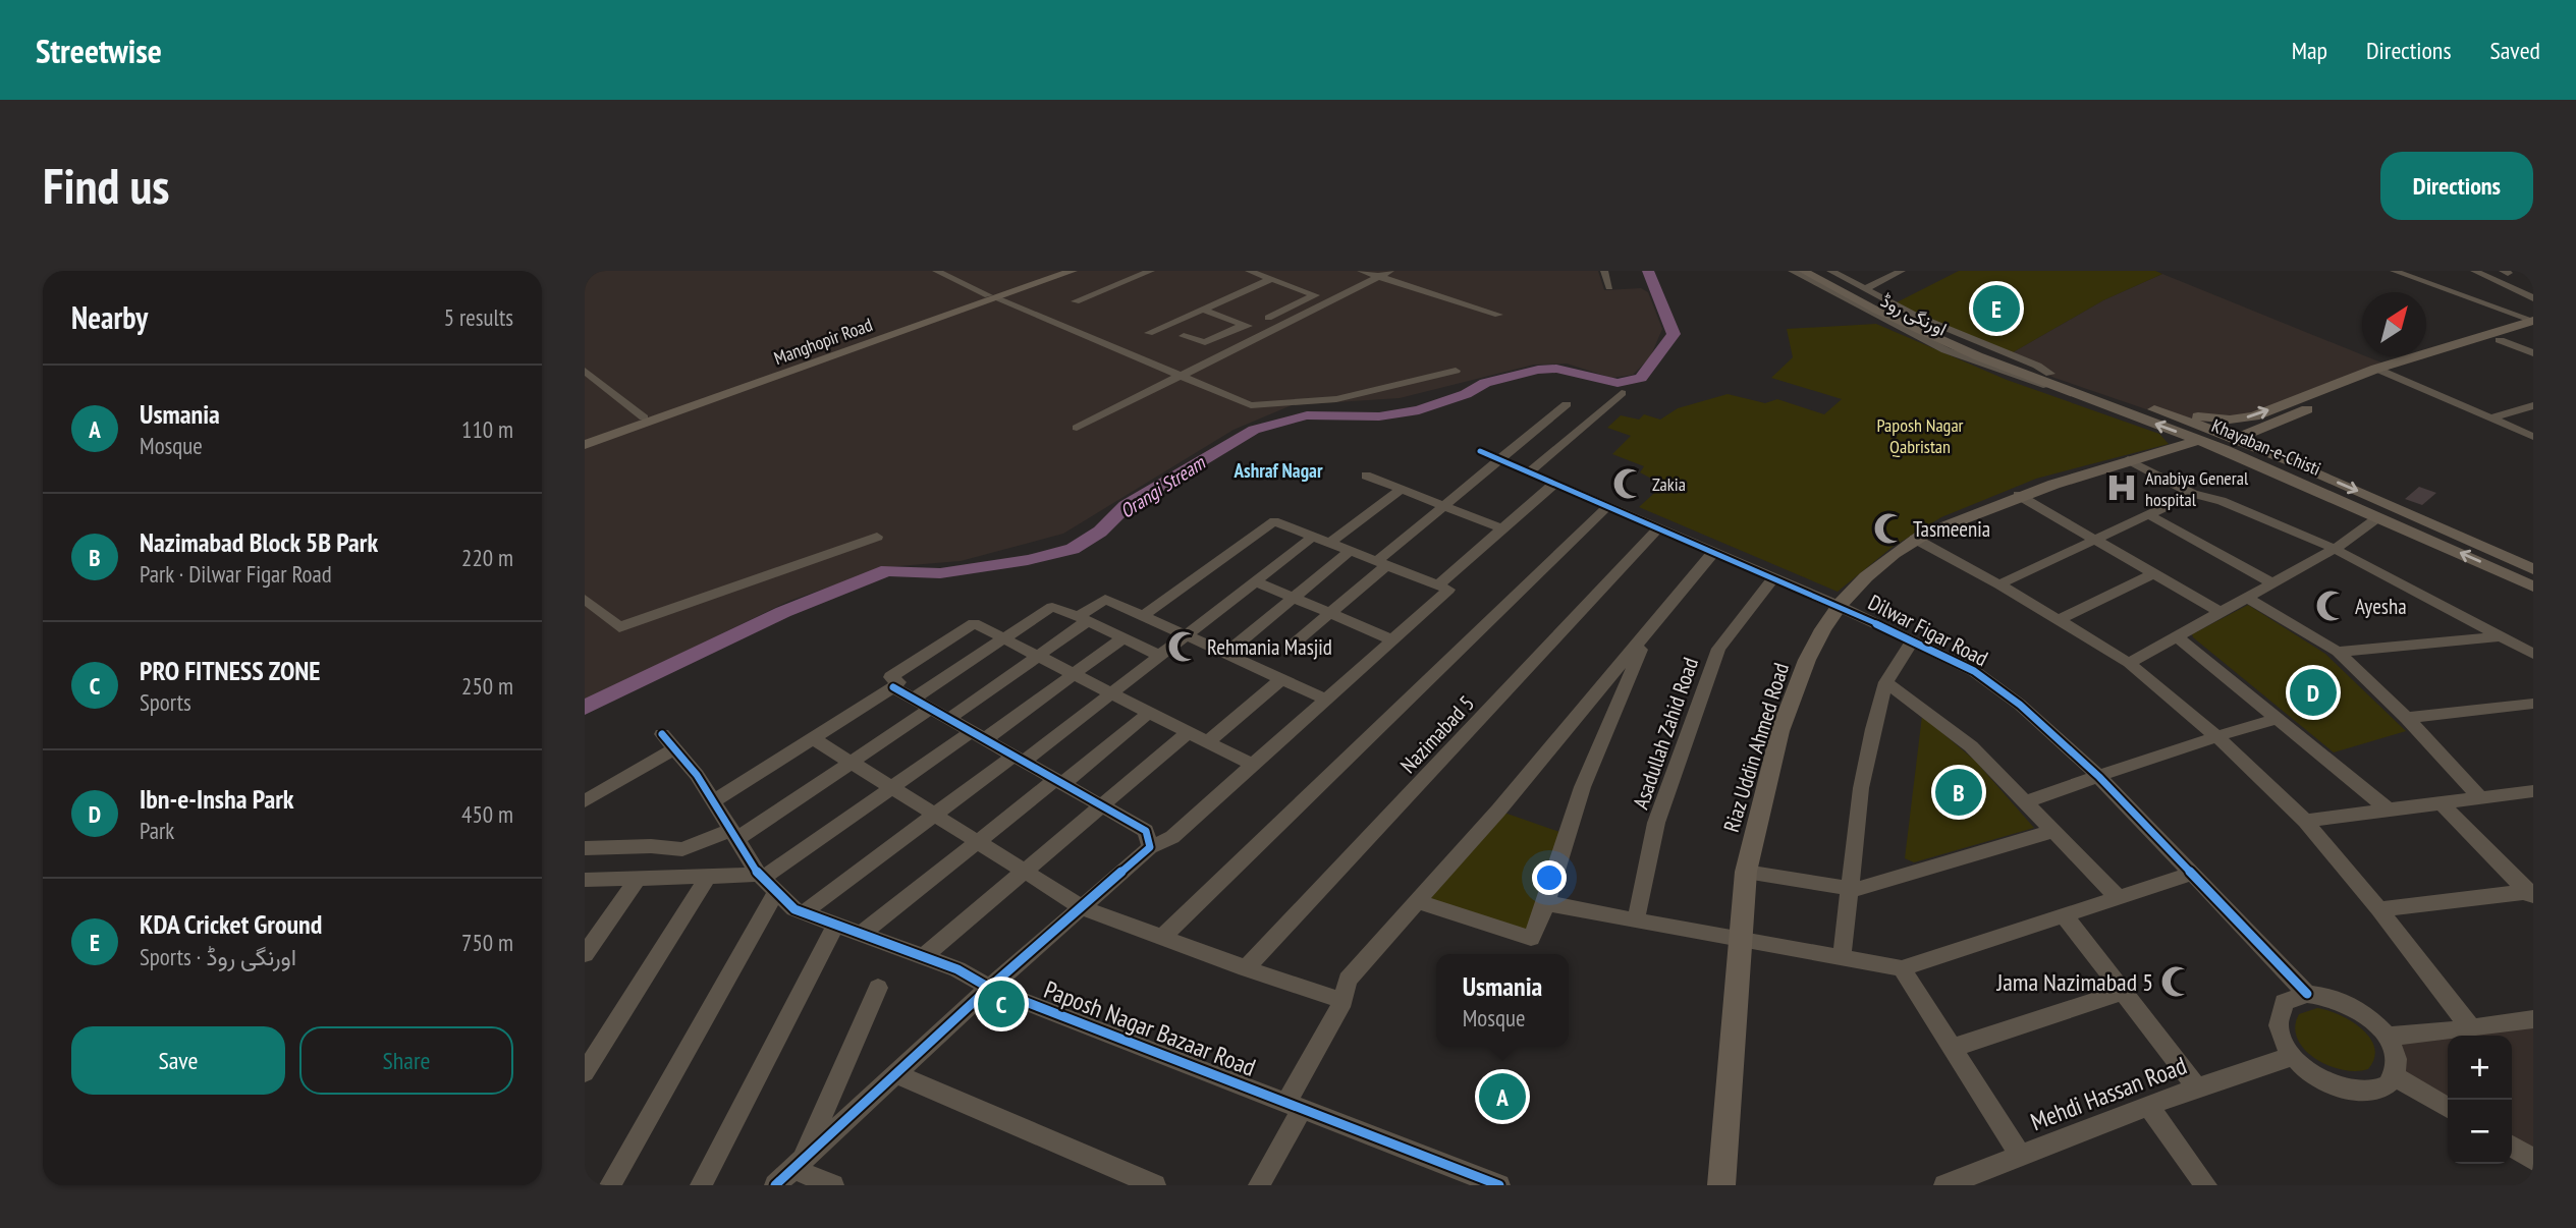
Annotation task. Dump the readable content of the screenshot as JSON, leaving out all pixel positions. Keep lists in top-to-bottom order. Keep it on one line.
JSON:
{"streets":{"main road":["Manghopir Road","Khayaban-e-Chisti","Riaz Uddin Ahmed Road"],"street":["اورنگی روڈ","Dilwar Figar Road","Asadullah Zahid Road","Nazimabad 5","Paposh Nagar Bazaar Road","Mehdi Hassan Road"]},"crossings":[["اورنگی روڈ","Khayaban-e-Chisti"],["Khayaban-e-Chisti","Riaz Uddin Ahmed Road"],["Dilwar Figar Road","Asadullah Zahid Road"],["Dilwar Figar Road","Nazimabad 5"],["Dilwar Figar Road","Riaz Uddin Ahmed Road"],["Dilwar Figar Road","Mehdi Hassan Road"]],"districts":["Ashraf Nagar"],"water":["Orangi Stream"],"parks":["Paposh Nagar Qabristan"],"places":{"mosque":["Zakia","Tasmeenia","Ayesha","Rehmania Masjid","Jama Nazimabad 5"],"hospital":["Anabiya General hospital"]},"north":"top right","page":{"header":"Streetwise","nav":["Map","Directions","Saved"],"buttons":["Directions",["Save","Share"]],"title":"Find us","heading":["Nearby","5 results"],"pins":["E","D","B","C","A"],"list":[{"mark":"A","name":"Usmania","note":"Mosque","value":"110 m"},{"mark":"B","name":"Nazimabad Block 5B Park","note":"Park · Dilwar Figar Road","value":"220 m"},{"mark":"C","name":"PRO FITNESS ZONE","note":"Sports","value":"250 m"},{"mark":"D","name":"Ibn-e-Insha Park","note":"Park","value":"450 m"},{"mark":"E","name":"KDA Cricket Ground","note":"Sports · اورنگی روڈ","value":"750 m"}],"popup":["Usmania","Mosque"],"map_buttons":["+","−"]}}
